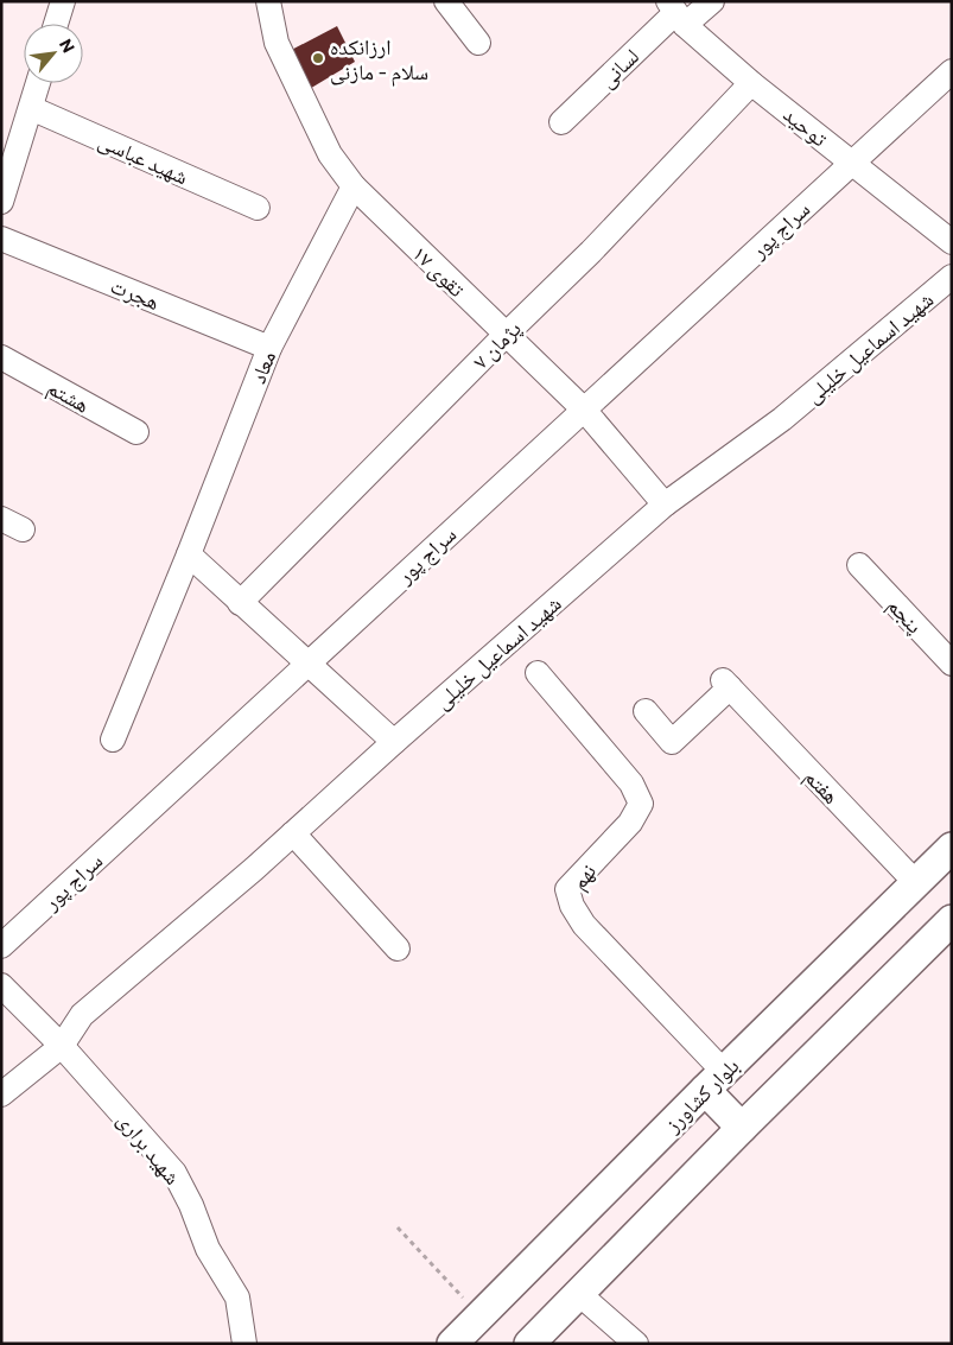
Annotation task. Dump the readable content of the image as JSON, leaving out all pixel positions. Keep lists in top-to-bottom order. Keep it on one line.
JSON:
{"streets":{"main road":["بلوار کشاورز"],"street":["لسانی","توحید","شهید عباسی","سراج پور","تقوی ۱۷","هجرت","پژمان ۷","شهید اسماعیل خلیلی","معاد","هشتم","پنجم","هفتم","نهم","شهید براری"]},"crossings":[["لسانی","توحید"],["توحید","سراج پور"],["توحید","پژمان ۷"],["سراج پور","تقوی ۱۷"],["تقوی ۱۷","پژمان ۷"],["تقوی ۱۷","شهید اسماعیل خلیلی"],["تقوی ۱۷","معاد"],["هجرت","معاد"],["شهید اسماعیل خلیلی","شهید براری"],["هفتم","بلوار کشاورز"],["نهم","بلوار کشاورز"]],"places":["ارزانکده سلام - مازنی"],"north":"top right"}
